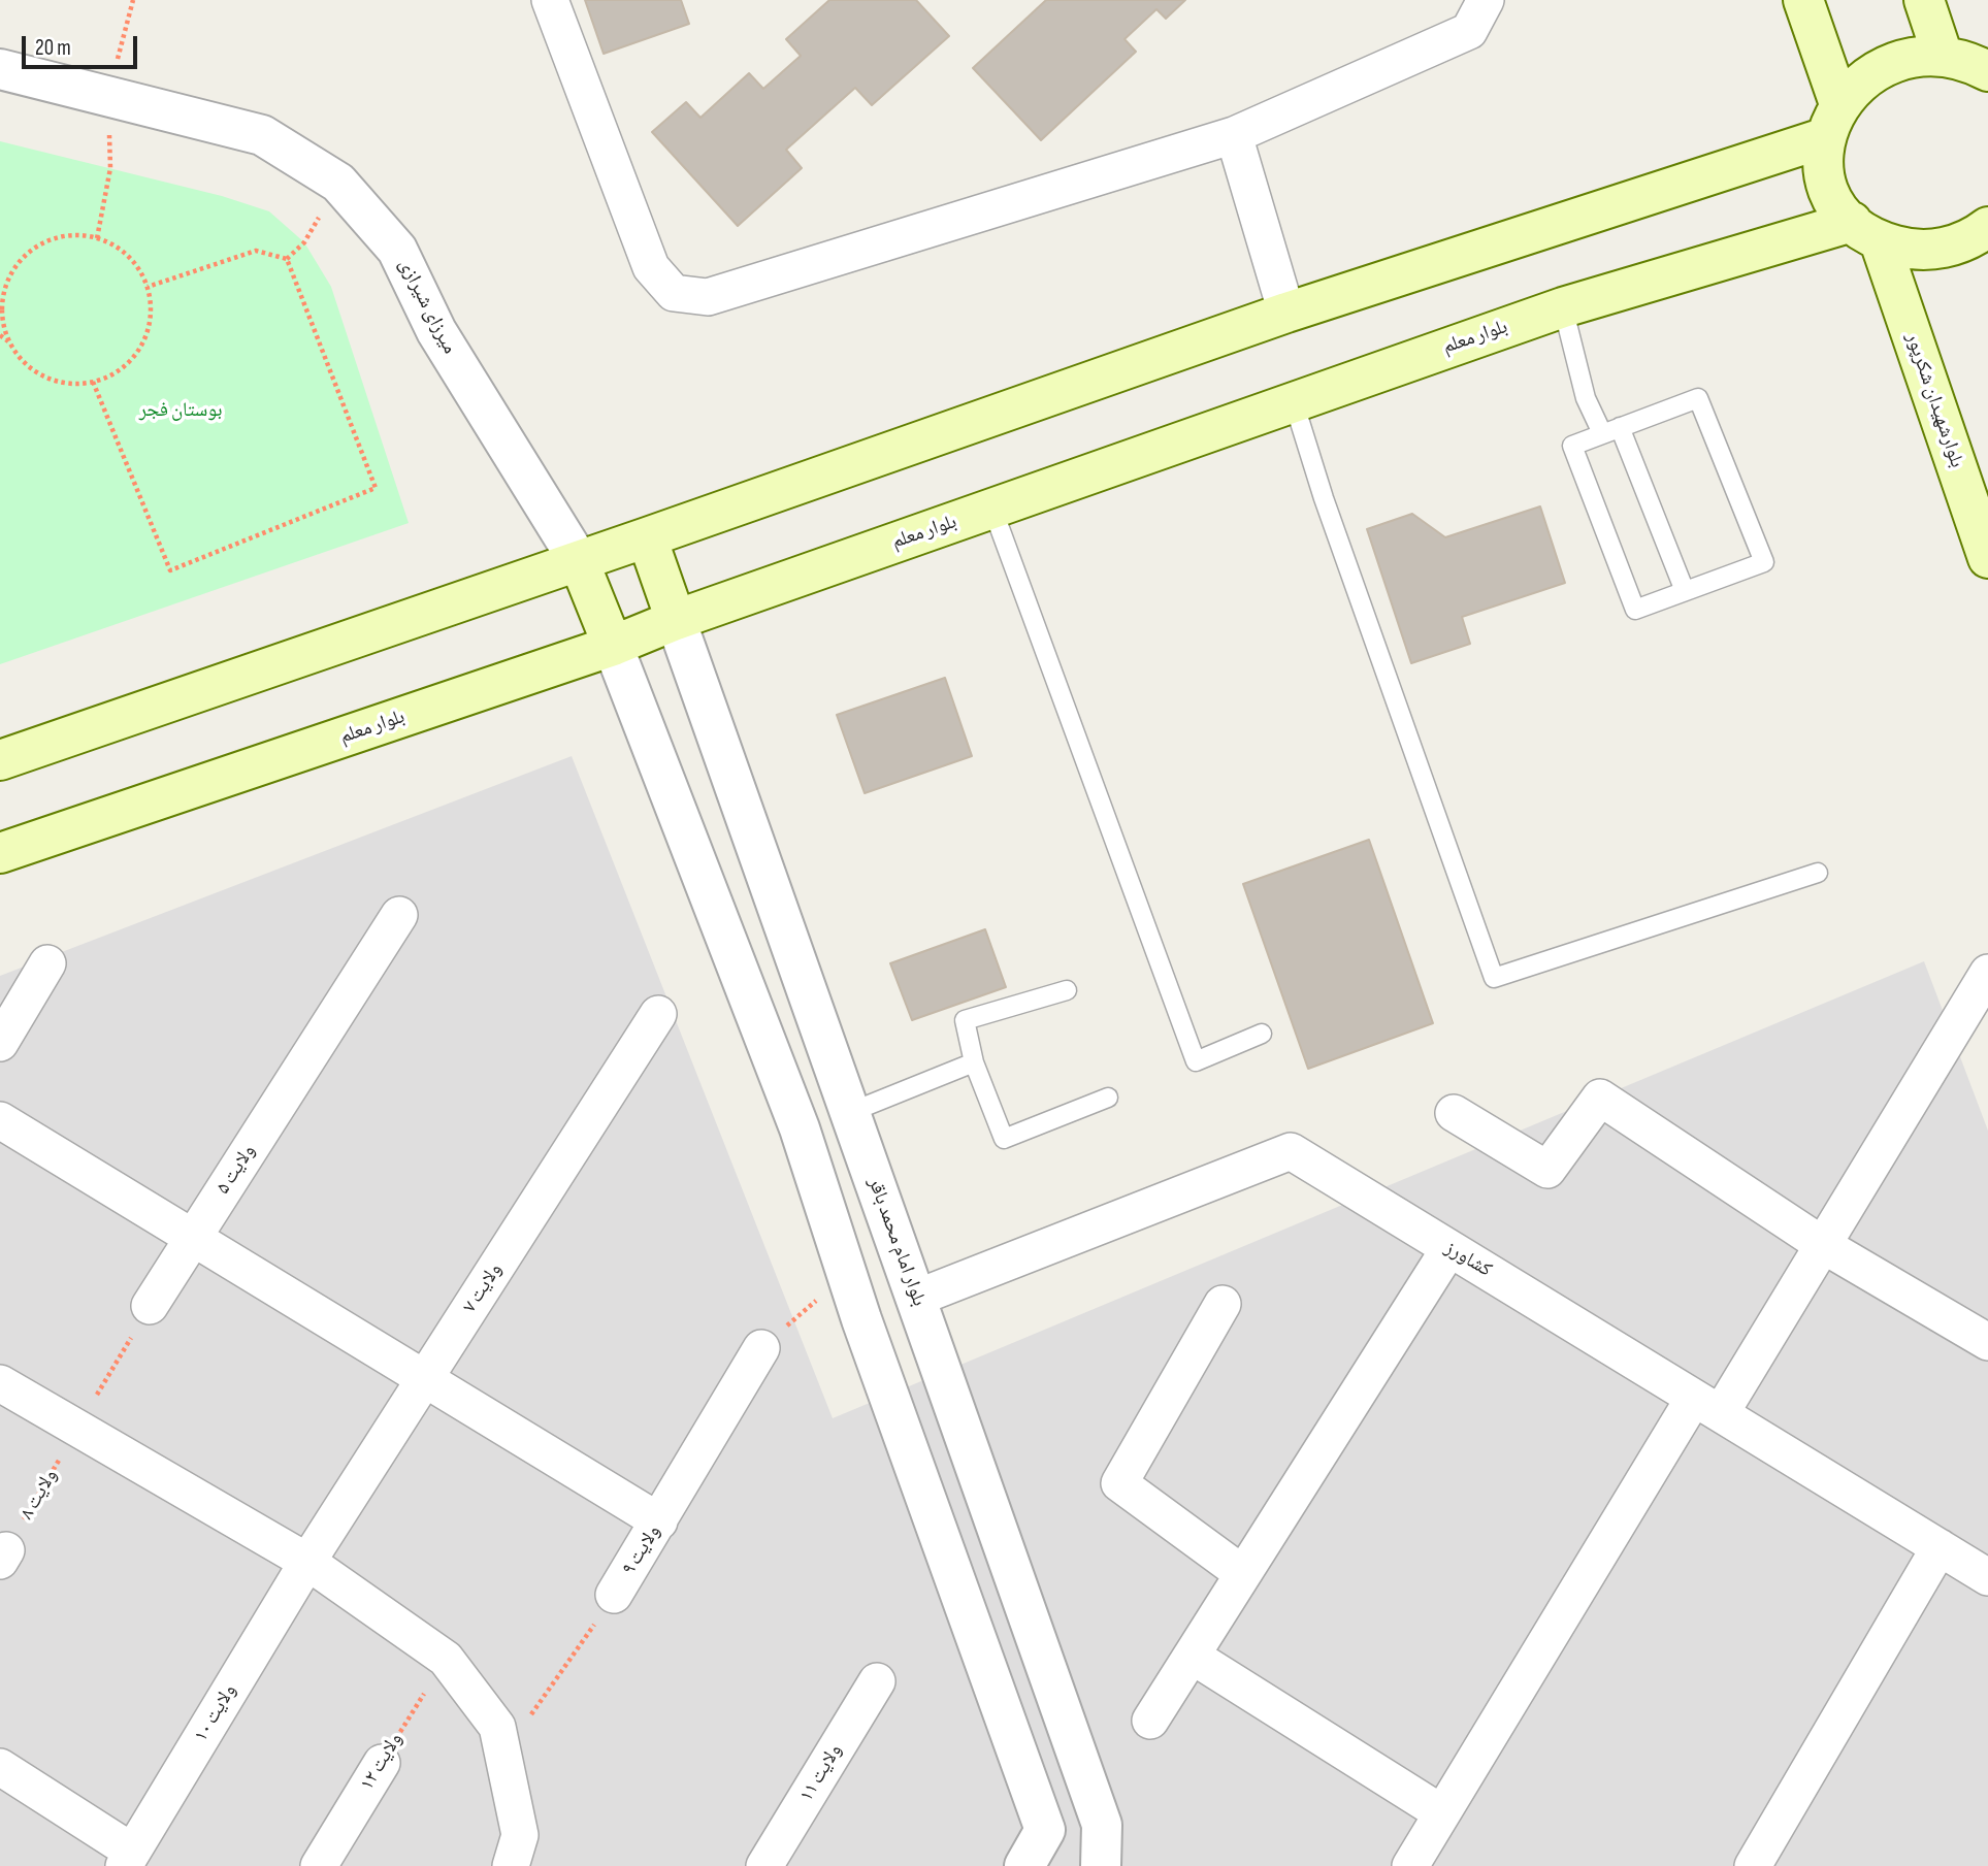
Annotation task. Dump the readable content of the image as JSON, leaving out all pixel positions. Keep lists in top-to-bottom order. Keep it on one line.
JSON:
{"streets":{"main road":["بلوار معلم","بلوارشهیدان شکرپور"],"street":["میرزای شیرازی","ولایت ۵","بلوار امام محمد باقر","کشاورز","ولایت ۷","ولایت ۹","ولایت ۱۰","ولایت ۱۲","ولایت ۱۱"],"path":["ولایت ۸"]},"crossings":[["بلوار معلم","بلوارشهیدان شکرپور"],["بلوار معلم","بلوار امام محمد باقر"],["بلوار امام محمد باقر","کشاورز"],["ولایت ۷","ولایت ۱۰"]],"parks":["بوستان فجر"],"scale_bar":"20 m"}
